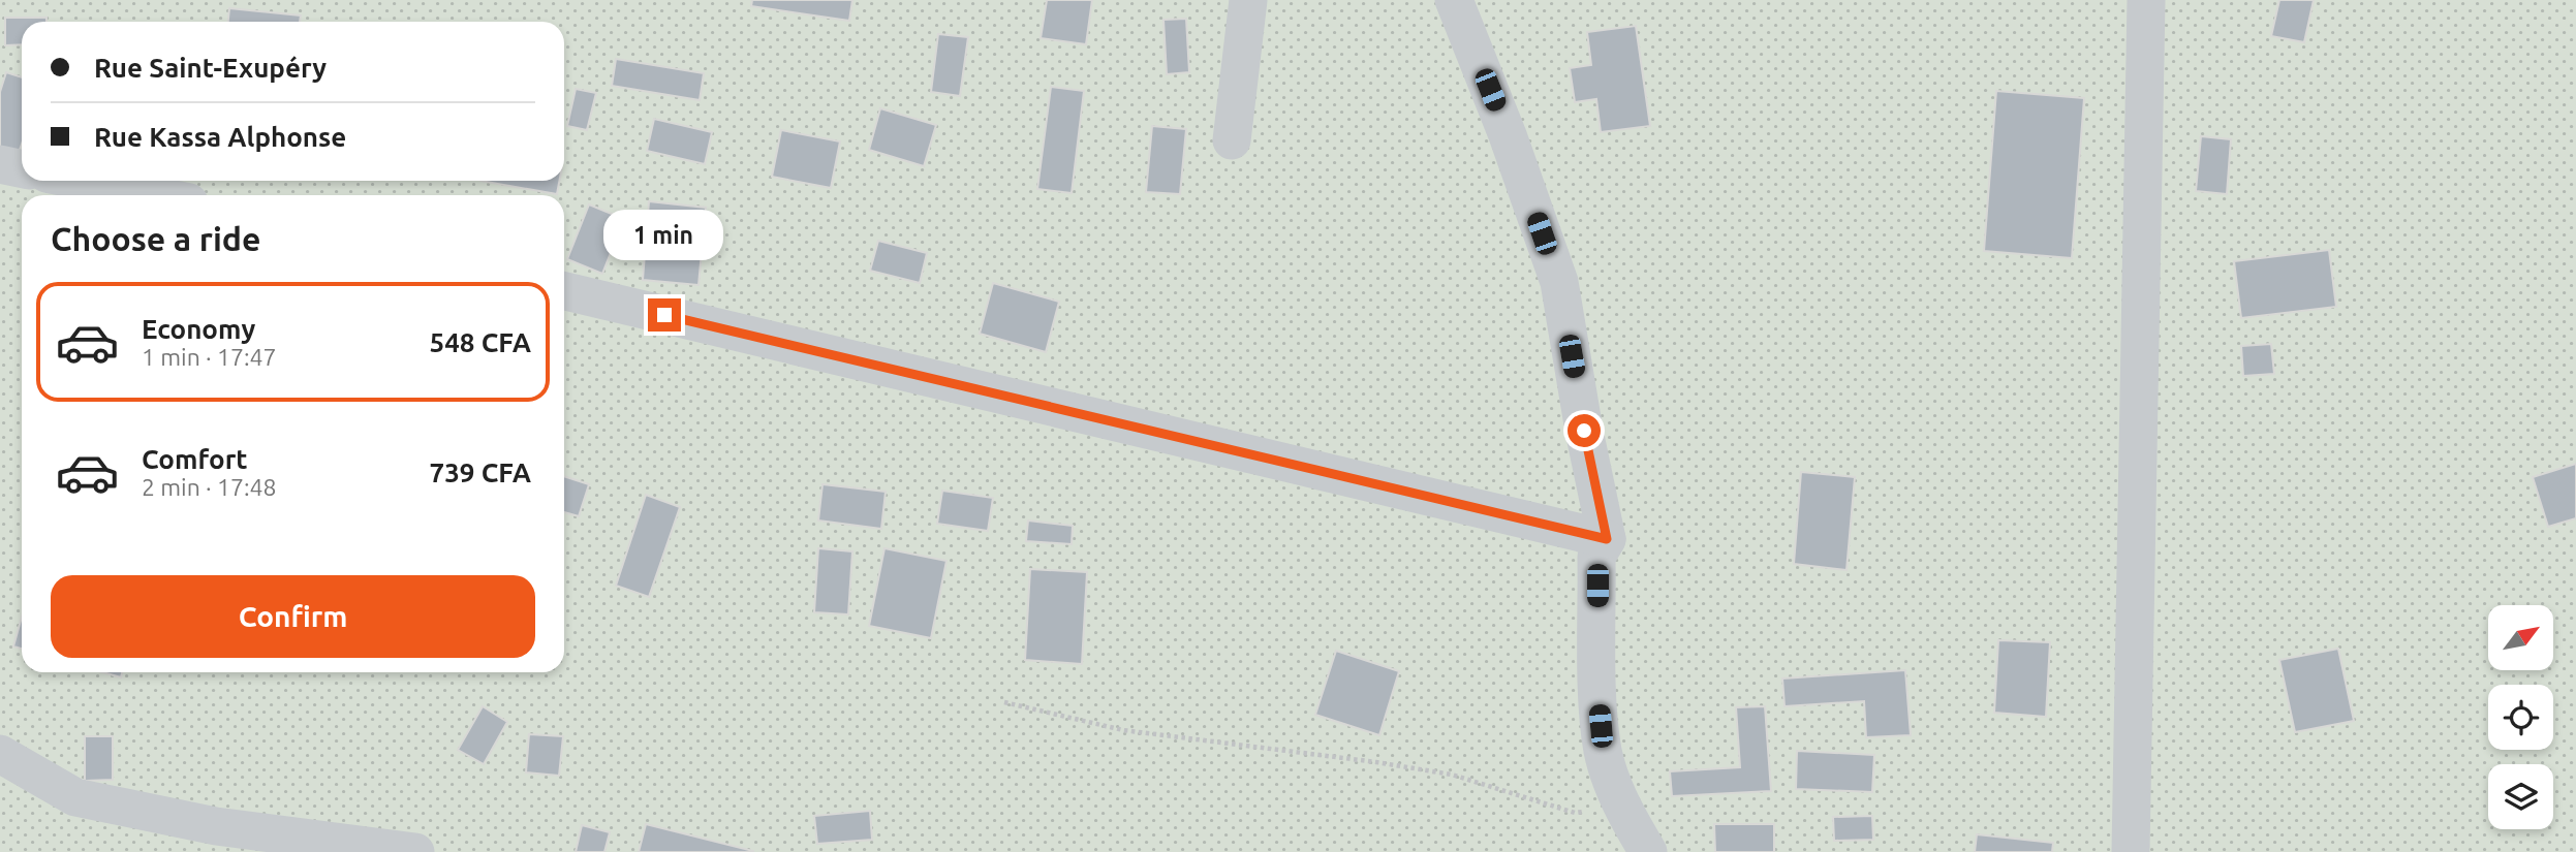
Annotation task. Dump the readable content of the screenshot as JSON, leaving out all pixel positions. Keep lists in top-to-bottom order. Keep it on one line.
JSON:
{"north":"top right","page":{"banner":["Rue Saint-Exupéry","Rue Kassa Alphonse"],"heading":"Choose a ride","bubble":"1 min","list":[{"name":"Economy","note":"1 min · 17:47","value":"548 CFA"},{"name":"Comfort","note":"2 min · 17:48","value":"739 CFA"}],"buttons":"Confirm"}}
